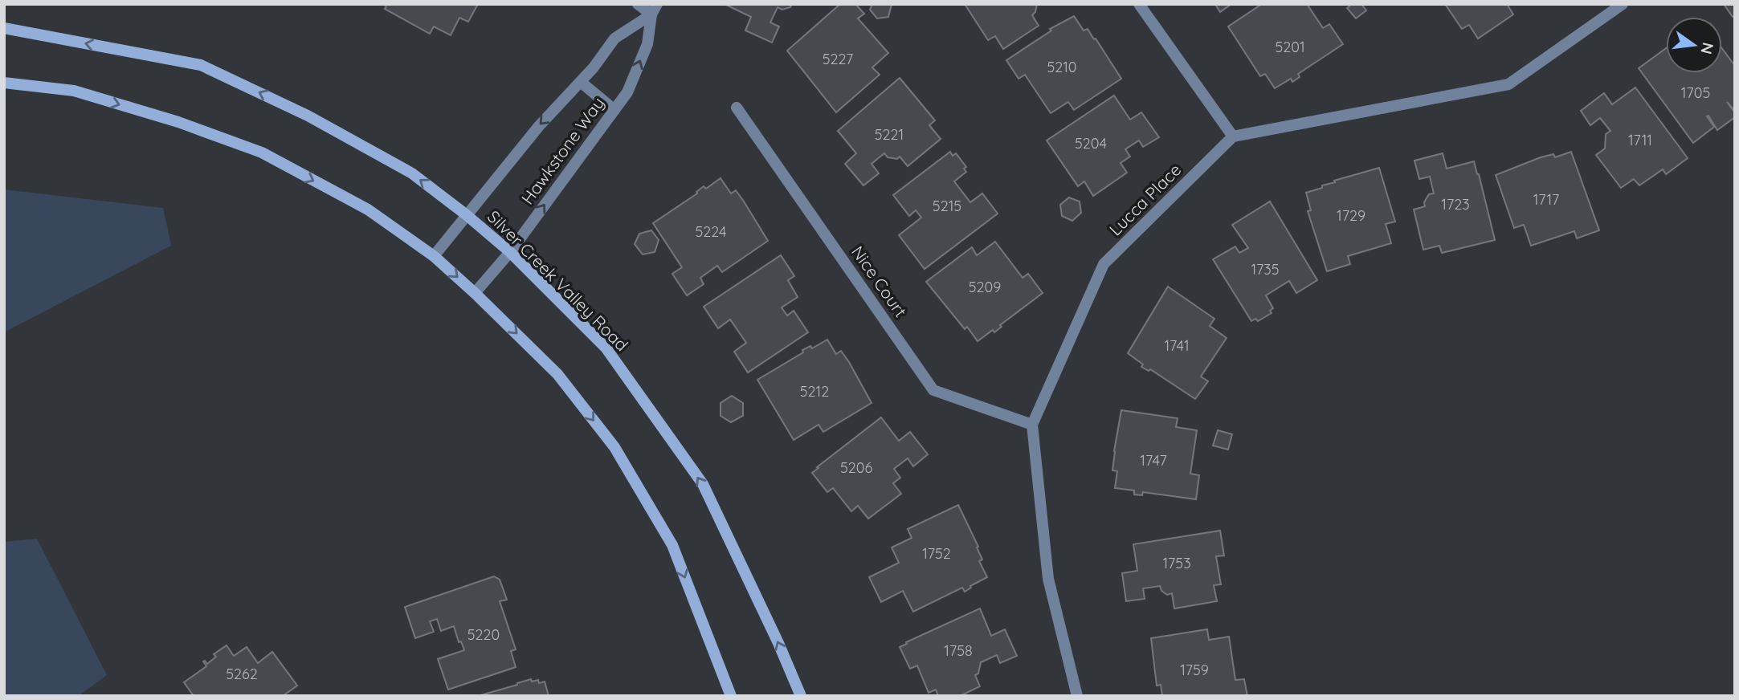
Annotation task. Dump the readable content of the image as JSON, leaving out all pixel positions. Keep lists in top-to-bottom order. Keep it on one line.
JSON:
{"streets":{"main road":["Silver Creek Valley Road"],"street":["Hawkstone Way","Lucca Place","Nice Court"]},"crossings":[["Hawkstone Way","Silver Creek Valley Road"],["Lucca Place","Nice Court"]],"house_numbers":["5201","5227","5210","1705","5221","1711","5204","1717","1723","5215","1729","5224","1735","5209","1741","5212","1747","5206","1752","1753","5220","1758","1759","5262"],"north":"right"}
